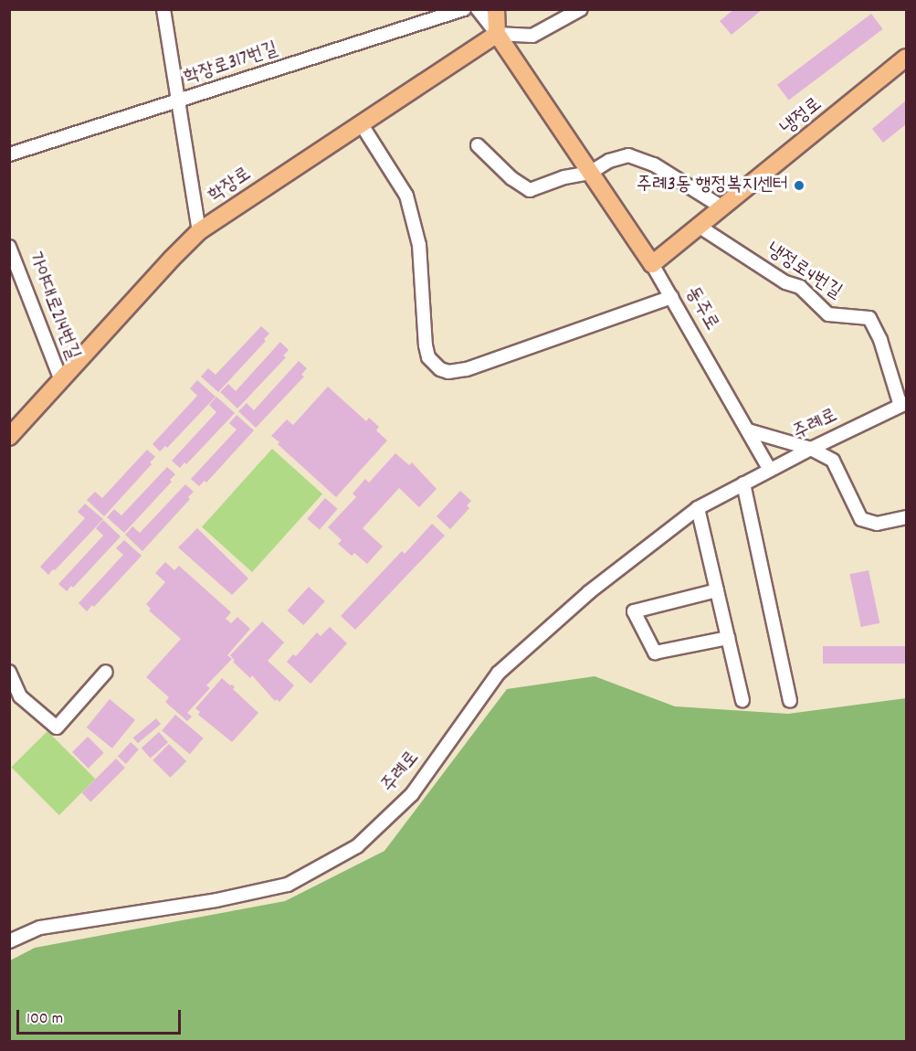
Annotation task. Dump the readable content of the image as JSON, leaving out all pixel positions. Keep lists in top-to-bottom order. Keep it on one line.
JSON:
{"streets":{"main road":["냉정로","학장로","동주로"],"street":["학장로317번길","냉정로4번길","가야대로214번길","주례로"]},"crossings":[["냉정로","냉정로4번길"],["냉정로","동주로"],["학장로","가야대로214번길"],["학장로","동주로"],["냉정로4번길","주례로"],["동주로","주례로"]],"places":["주례3동 행정복지센터"],"scale_bar":"100 m"}
